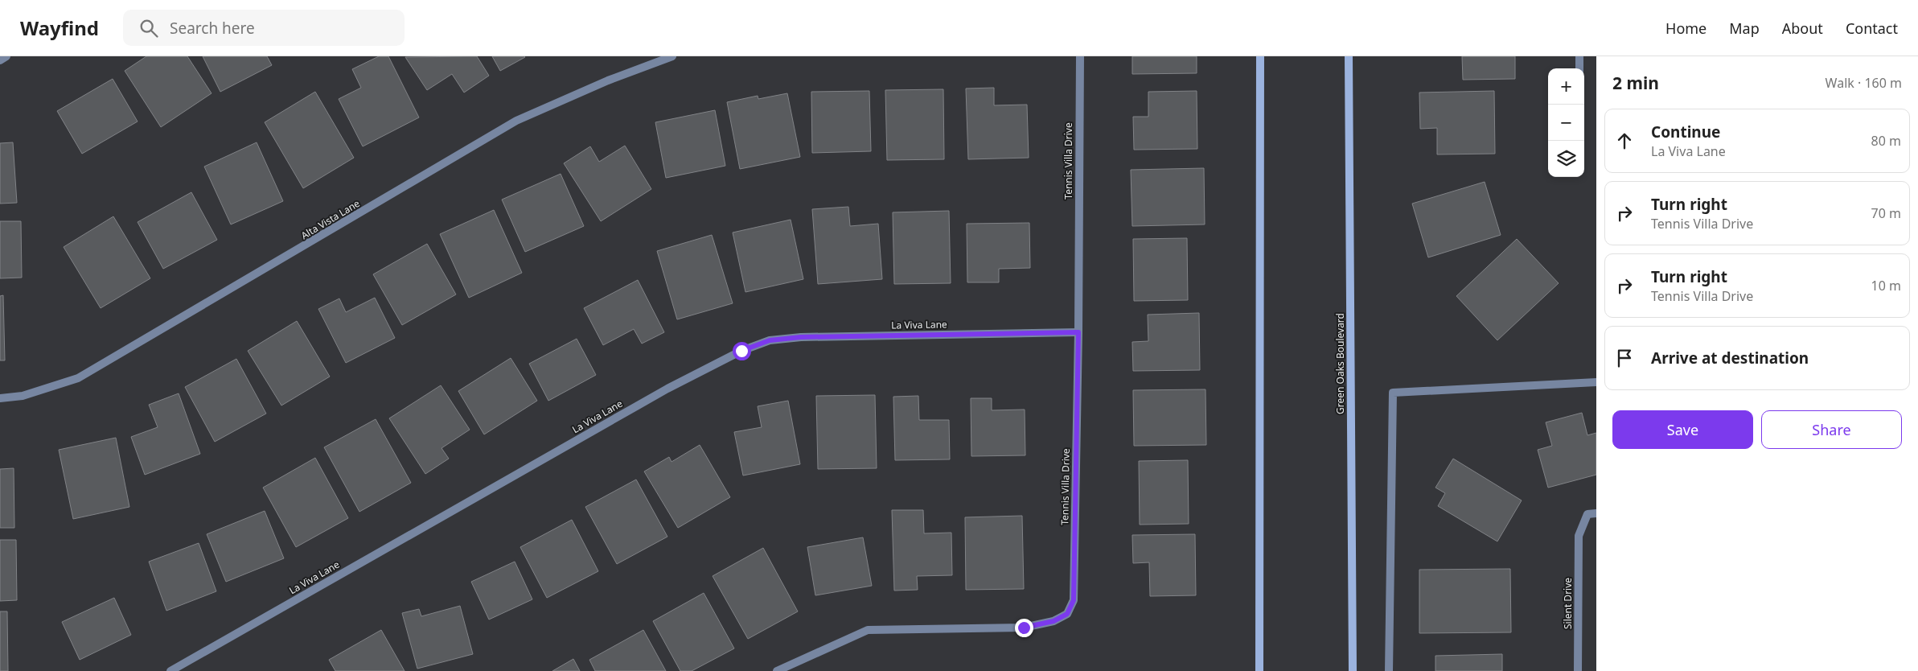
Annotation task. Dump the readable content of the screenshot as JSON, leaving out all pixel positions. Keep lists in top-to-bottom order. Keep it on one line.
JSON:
{"streets":{"main road":["Green Oaks Boulevard"],"street":["Tennis Villa Drive","Alta Vista Lane","La Viva Lane","Silent Drive"]},"crossings":[["Tennis Villa Drive","La Viva Lane"]],"page":{"header":"Wayfind","search":"Search here","nav":["Home","Map","About","Contact"],"heading":["2 min","Walk · 160 m"],"map_buttons":["+","−"],"list":[["Continue","La Viva Lane","80 m"],["Turn right","Tennis Villa Drive","70 m"],["Turn right","Tennis Villa Drive","10 m"],"Arrive at destination"],"buttons":["Save","Share"]}}
